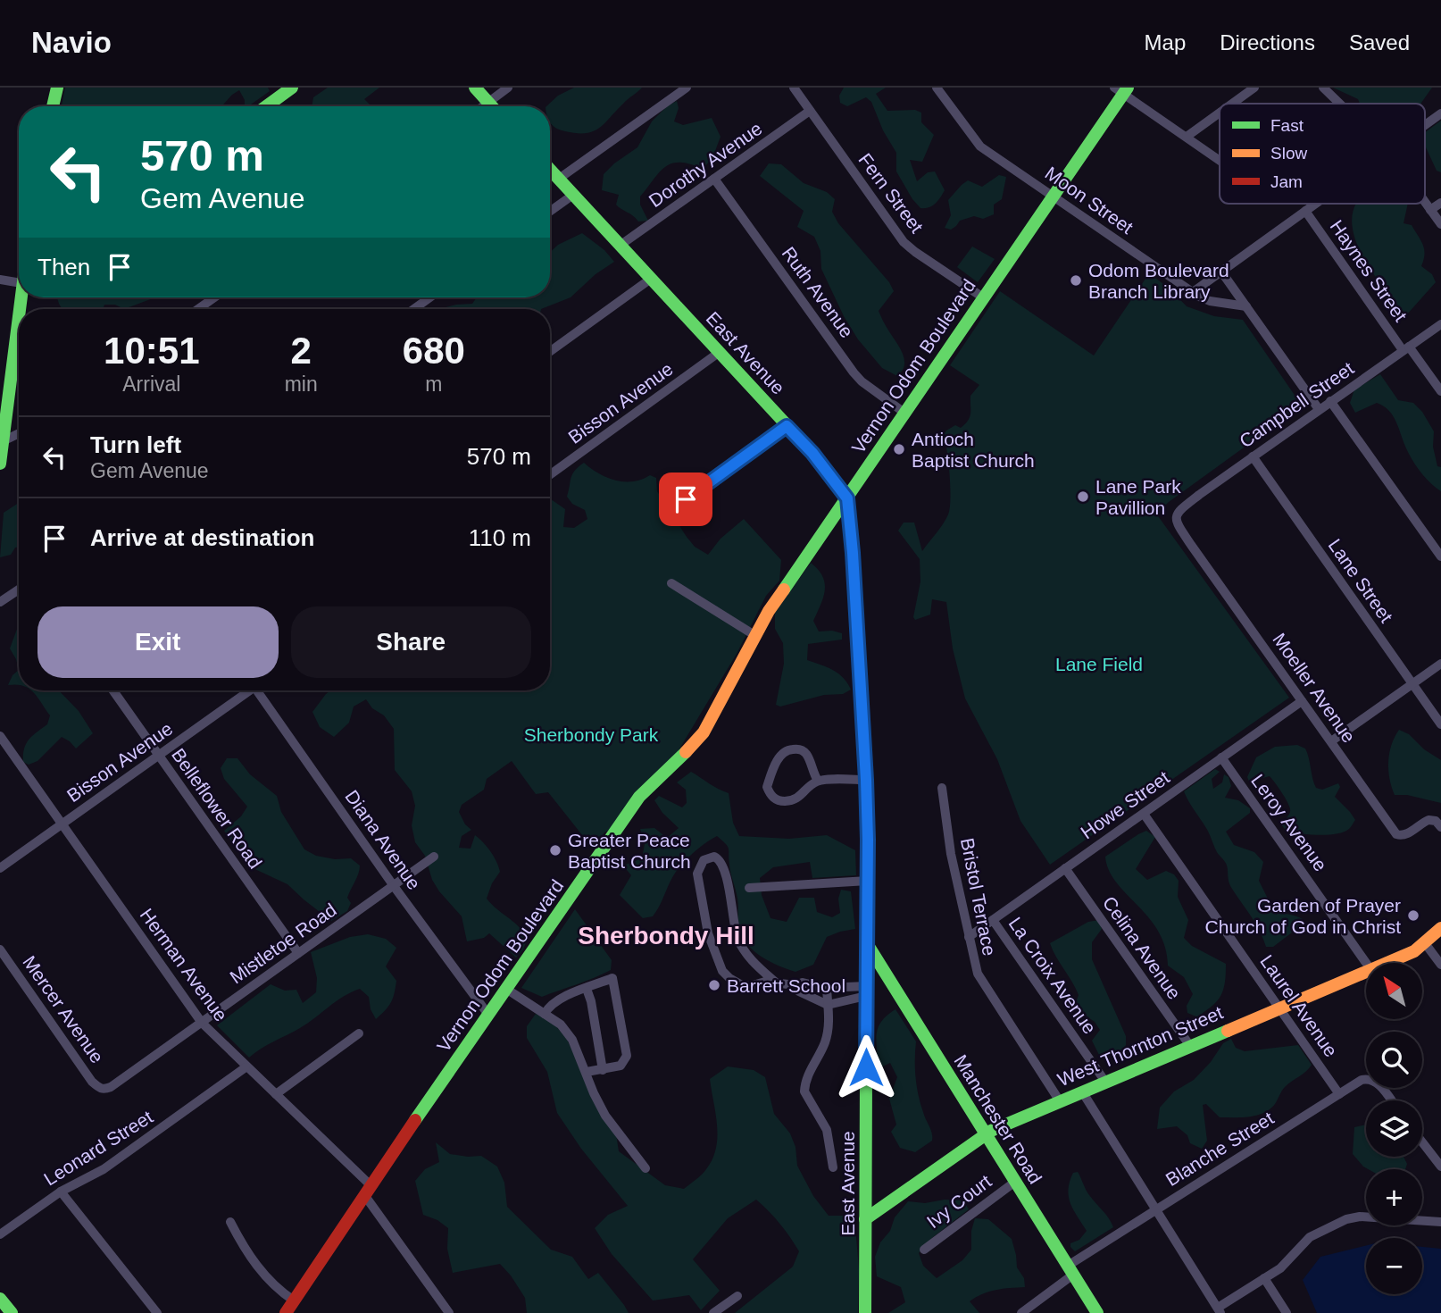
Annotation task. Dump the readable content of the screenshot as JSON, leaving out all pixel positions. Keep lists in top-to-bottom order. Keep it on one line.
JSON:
{"streets":{"main road":["East Avenue","Vernon Odom Boulevard","West Thornton Street","Manchester Road"],"street":["Dorothy Avenue","Fern Street","Moon Street","Haynes Street","Ruth Avenue","Bisson Avenue","Campbell Street","Lane Street","Moeller Avenue","Howe Street","Belleflower Road","Leroy Avenue","Diana Avenue","Bristol Terrace","Mistletoe Road","Celina Avenue","Herman Avenue","La Croix Avenue","Laurel Avenue","Mercer Avenue","Leonard Street","Blanche Street","Ivy Court"]},"crossings":[["Dorothy Avenue","Fern Street"],["Dorothy Avenue","Ruth Avenue"],["Dorothy Avenue","East Avenue"],["Fern Street","Vernon Odom Boulevard"],["Moon Street","Vernon Odom Boulevard"],["Haynes Street","Campbell Street"],["Ruth Avenue","Vernon Odom Boulevard"],["East Avenue","Vernon Odom Boulevard"],["East Avenue","Bisson Avenue"],["East Avenue","West Thornton Street"],["East Avenue","Manchester Road"],["Vernon Odom Boulevard","Diana Avenue"],["Vernon Odom Boulevard","Herman Avenue"],["Bisson Avenue","Belleflower Road"],["Bisson Avenue","Herman Avenue"],["Campbell Street","Lane Street"],["Campbell Street","Moeller Avenue"],["Moeller Avenue","Howe Street"],["Howe Street","Leroy Avenue"],["Howe Street","Bristol Terrace"],["Howe Street","Celina Avenue"],["Howe Street","La Croix Avenue"],["Howe Street","Laurel Avenue"],["Belleflower Road","Mistletoe Road"],["Diana Avenue","Mistletoe Road"],["Bristol Terrace","West Thornton Street"],["Mistletoe Road","Herman Avenue"],["Mistletoe Road","Mercer Avenue"],["Celina Avenue","West Thornton Street"],["Herman Avenue","Leonard Street"],["La Croix Avenue","West Thornton Street"],["Laurel Avenue","West Thornton Street"],["Laurel Avenue","Blanche Street"],["West Thornton Street","Manchester Road"],["Manchester Road","Blanche Street"],["Manchester Road","Ivy Court"]],"districts":["Sherbondy Hill"],"parks":["Lane Field","Sherbondy Park"],"places":["Odom Boulevard Branch Library","Antioch Baptist Church","Lane Park Pavillion","Greater Peace Baptist Church","Garden of Prayer Church of God in Christ","Barrett School"],"legend":["Fast","Slow","Jam"],"north":"top left","page":{"header":"Navio","nav":["Map","Directions","Saved"],"turn":["570 m","Gem Avenue"],"then":"Then","eta":["10:51","Arrival","2","min","680","m"],"list":[{"name":"Turn left","note":"Gem Avenue","value":"570 m"},{"name":"Arrive at destination","value":"110 m"}],"buttons":["Exit","Share"],"map_buttons":["+","−"]}}
